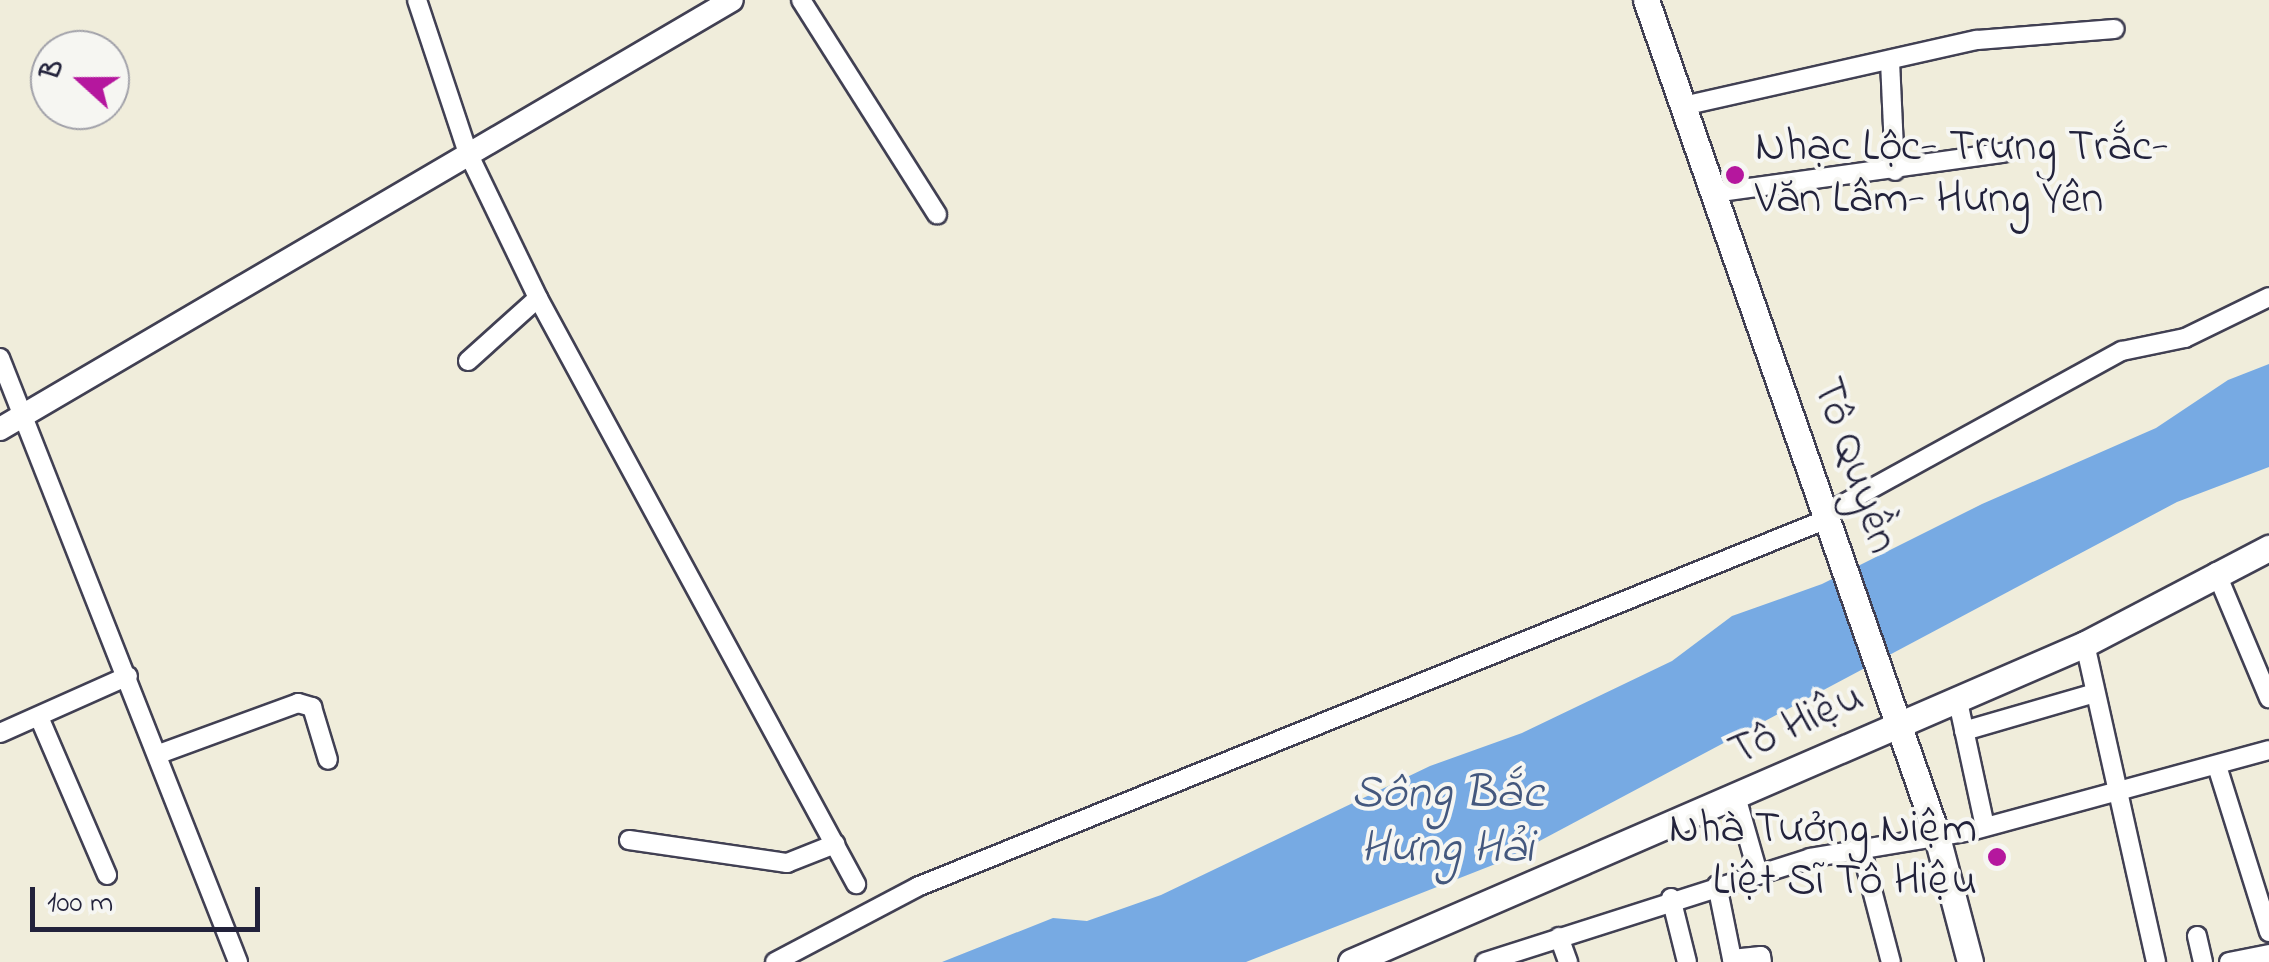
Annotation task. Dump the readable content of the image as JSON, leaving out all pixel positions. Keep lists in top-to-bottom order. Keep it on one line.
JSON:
{"streets":{"main road":["Tô Quyền","Tô Hiệu"]},"crossings":[["Tô Quyền","Tô Hiệu"]],"water":["Sông Bắc Hưng Hải"],"places":["Nhạc Lộc- Trưng Trắc- Văn Lâm- Hưng Yên","Nhà Tưởng Niệm Liệt Sĩ Tô Hiệu"],"scale_bar":"100 m","north":"left"}
